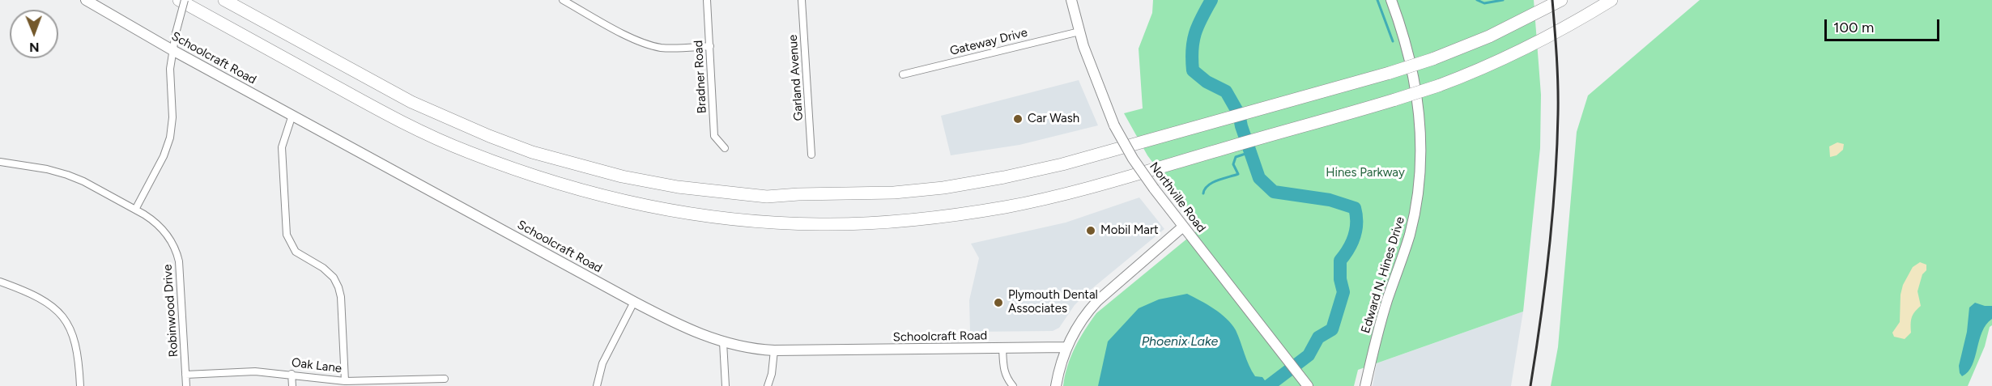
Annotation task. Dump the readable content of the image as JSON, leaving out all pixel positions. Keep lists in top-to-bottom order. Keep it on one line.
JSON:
{"streets":{"street":["Gateway Drive","Schoolcraft Road","Bradner Road","Garland Avenue","Northville Road","Edward N. Hines Drive","Robinwood Drive","Oak Lane"]},"crossings":[["Gateway Drive","Northville Road"],["Robinwood Drive","Oak Lane"]],"water":["Phoenix Lake"],"parks":["Hines Parkway"],"places":["Car Wash","Mobil Mart","Plymouth Dental Associates"],"scale_bar":"100 m","north":"bottom"}
